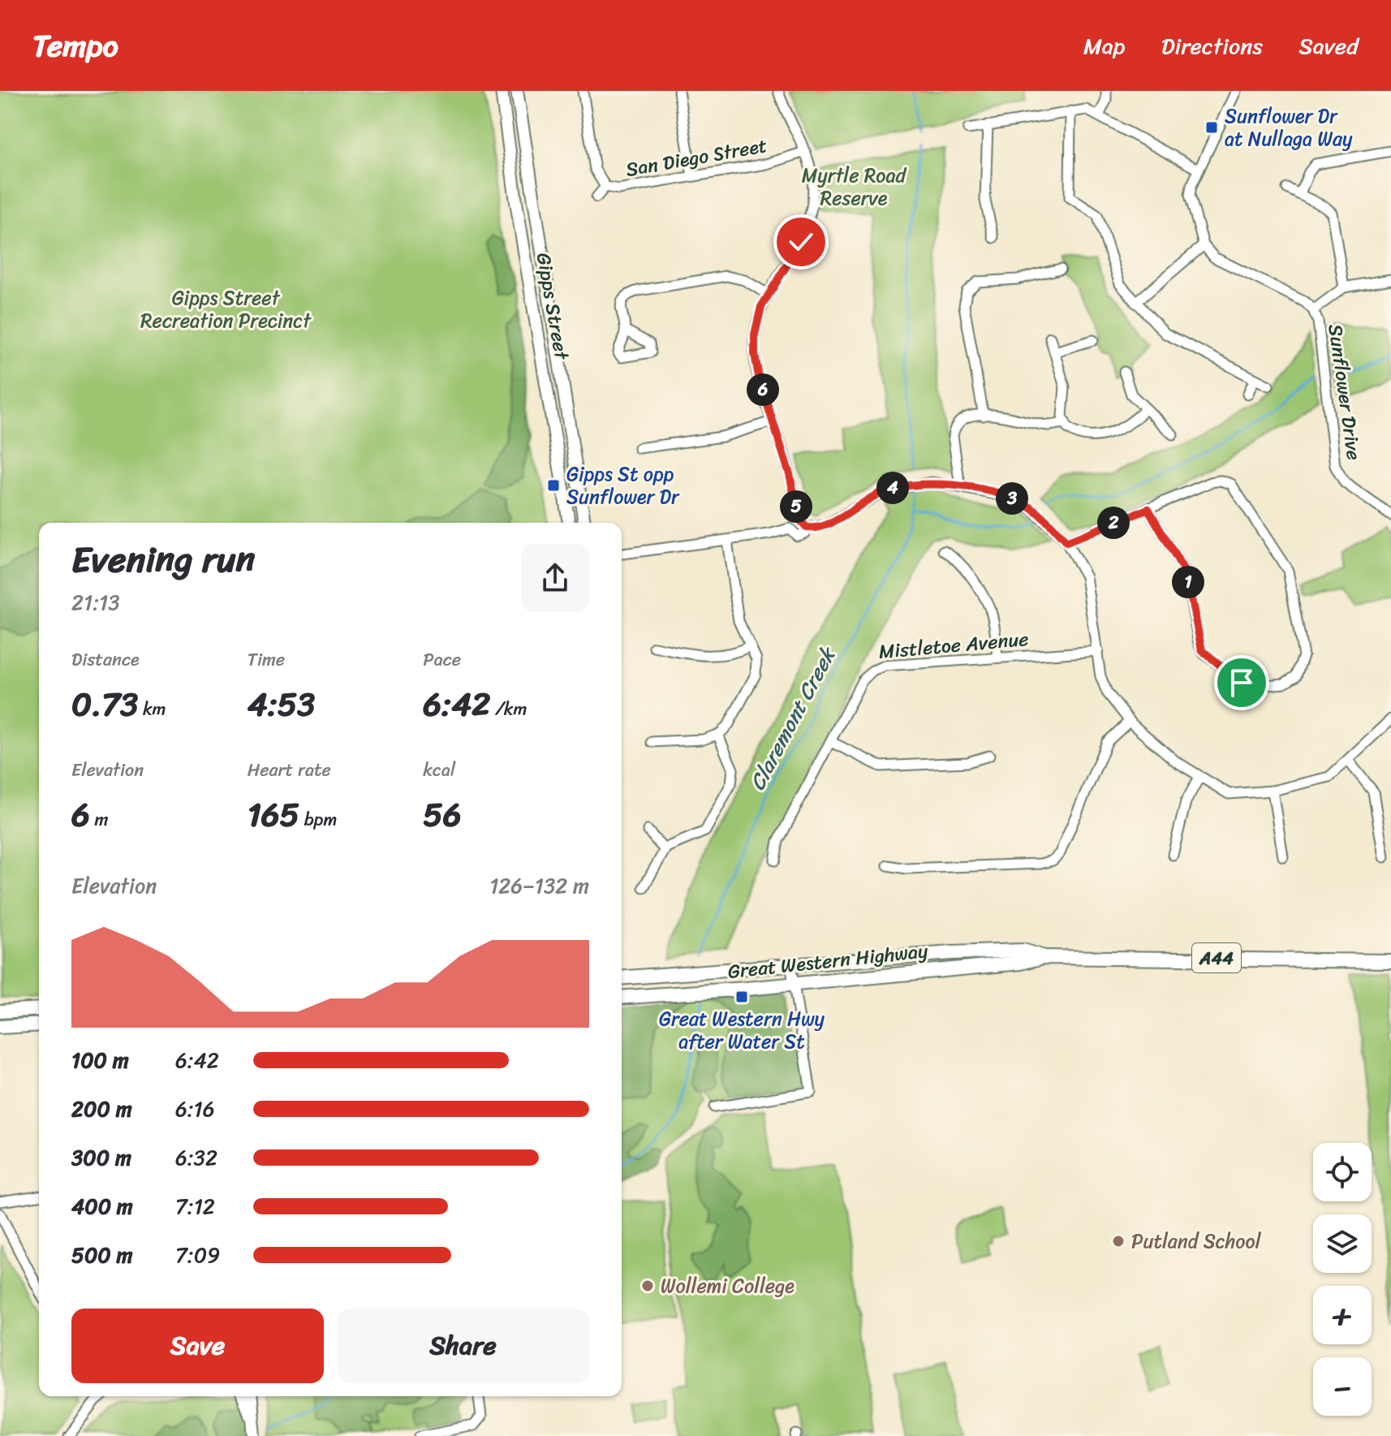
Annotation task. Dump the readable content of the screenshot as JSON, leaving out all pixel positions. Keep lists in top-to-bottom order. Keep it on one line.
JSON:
{"streets":{"highway":["A44","Great Western Highway"],"main road":["Gipps Street"],"street":["San Diego Street","Sunflower Drive","Mistletoe Avenue"]},"water":["Claremont Creek"],"parks":["Myrtle Road Reserve","Gipps Street Recreation Precinct"],"places":{"transit":["Sunflower Dr at Nullaga Way","Gipps St opp Sunflower Dr","Great Western Hwy after Water St"],"other":["Putland School","Wollemi College"]},"page":{"header":"Tempo","nav":["Map","Directions","Saved"],"pins":["6","4","3","5","2","1"],"heading":["Evening run","21:13"],"stats":[["Distance","0.73 km"],["Time","4:53"],["Pace","6:42 /km"],["Elevation","6 m"],["Heart rate","165 bpm"],["kcal","56"]],"chart":["Elevation","126–132 m"],"list":[{"name":"100 m","note":"6:42"},{"name":"200 m","note":"6:16"},{"name":"300 m","note":"6:32"},{"name":"400 m","note":"7:12"},{"name":"500 m","note":"7:09"}],"map_buttons":["+","−"],"buttons":["Save","Share"]}}
